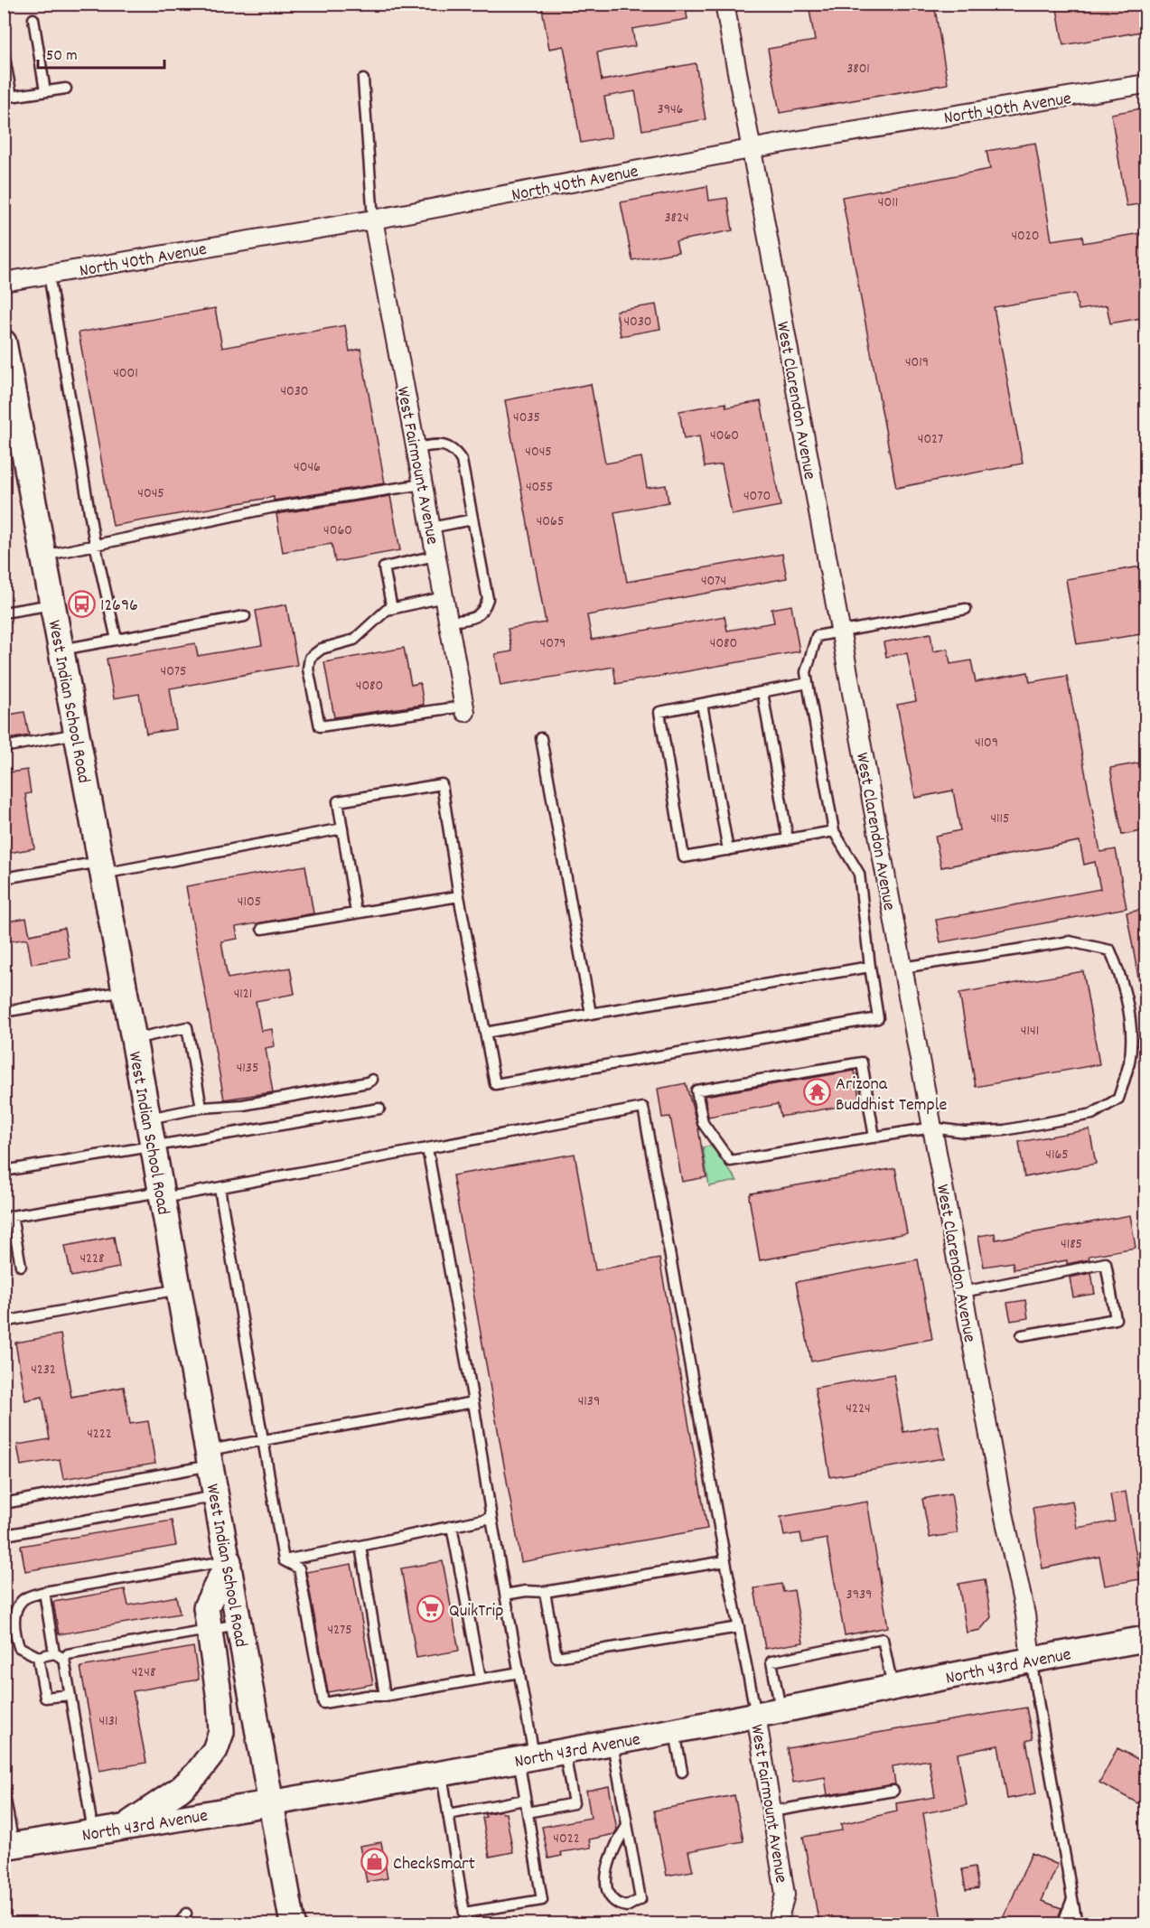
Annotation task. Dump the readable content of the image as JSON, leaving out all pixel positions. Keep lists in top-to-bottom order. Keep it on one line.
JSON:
{"streets":{"main road":["West Indian School Road","North 43rd Avenue"],"street":["North 40th Avenue","West Clarendon Avenue","West Fairmount Avenue"]},"crossings":[["North 40th Avenue","West Clarendon Avenue"],["North 40th Avenue","West Fairmount Avenue"],["West Clarendon Avenue","North 43rd Avenue"],["West Fairmount Avenue","North 43rd Avenue"],["West Indian School Road","North 43rd Avenue"]],"places":{"bus stop":["12696"],"temple":["Arizona Buddhist Temple"],"supermarket":["QuikTrip"],"shop":["CheckSmart"]},"house_numbers":["3801","3946","4011","3824","4020","4030","4019","4001","4030","4035","4060","4027","4045","4046","4055","4045","4070","4065","4060","4074","4079","4080","4075","4080","4109","4115","4105","4121","4141","4135","4165","4185","4228","4232","4139","4224","4222","3939","4275","4248","4131","4022"],"scale_bar":"50 m"}
